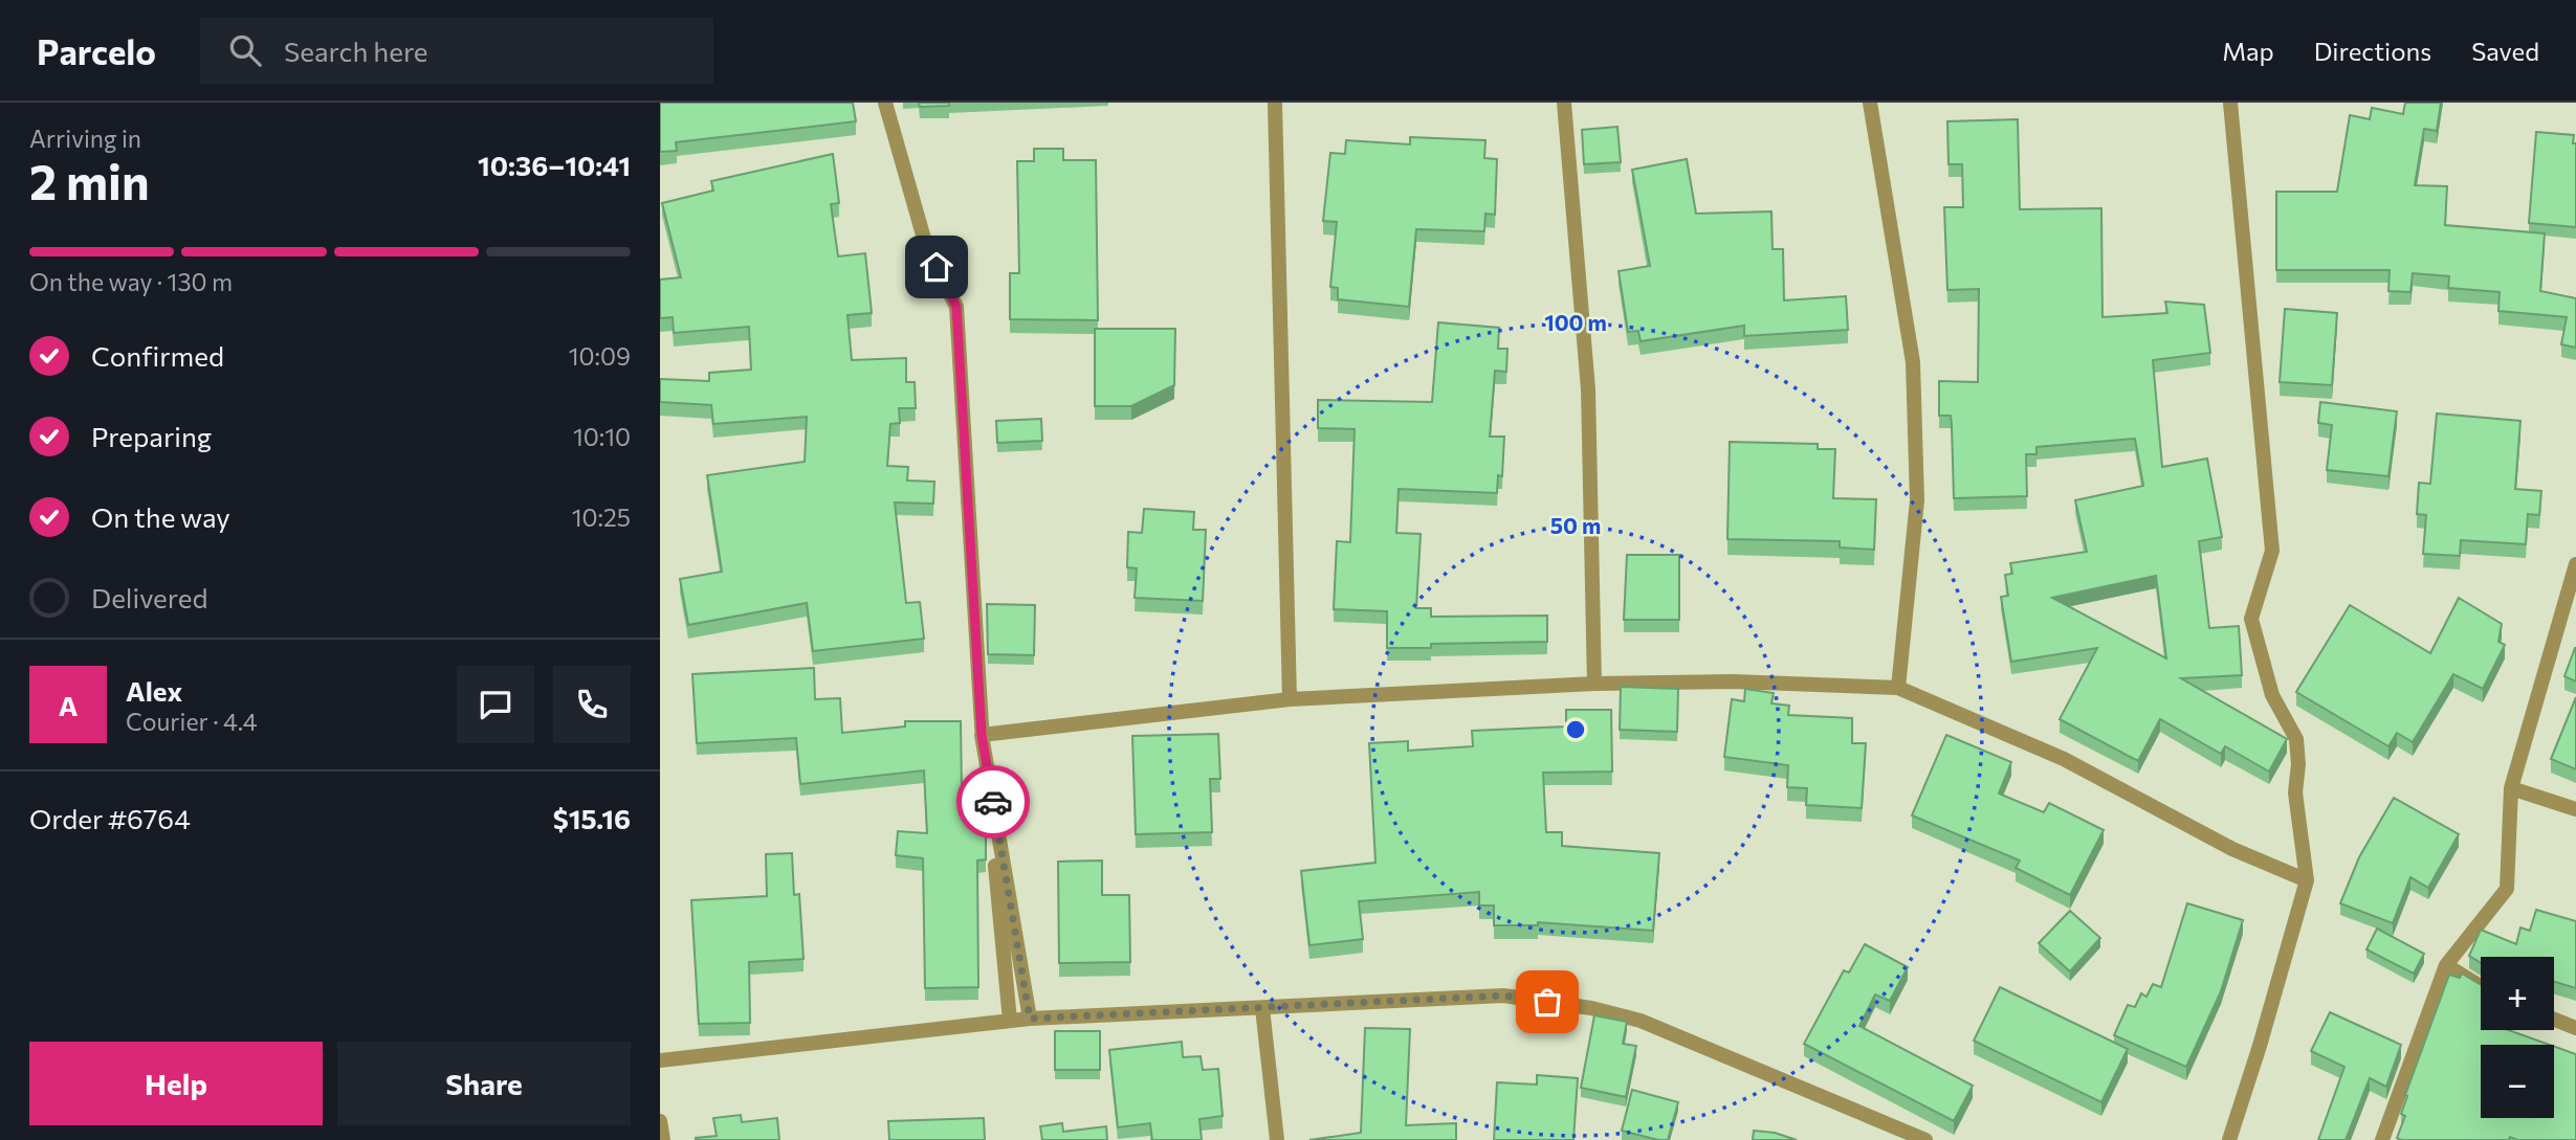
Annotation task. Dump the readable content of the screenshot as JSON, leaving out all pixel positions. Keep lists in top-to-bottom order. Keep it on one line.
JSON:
{"page":{"header":"Parcelo","search":"Search here","nav":["Map","Directions","Saved"],"heading":["2 min","Arriving in","10:36–10:41"],"panel":["Alex","Courier · 4.4","Order #6764","$15.16"],"bar":"On the way · 130 m","list":[["Confirmed","10:09"],["Preparing","10:10"],["On the way","10:25"],"Delivered"],"round":"A","map_buttons":["+","−"],"buttons":["Help","Share"]},"rings":["100 m","50 m"]}
